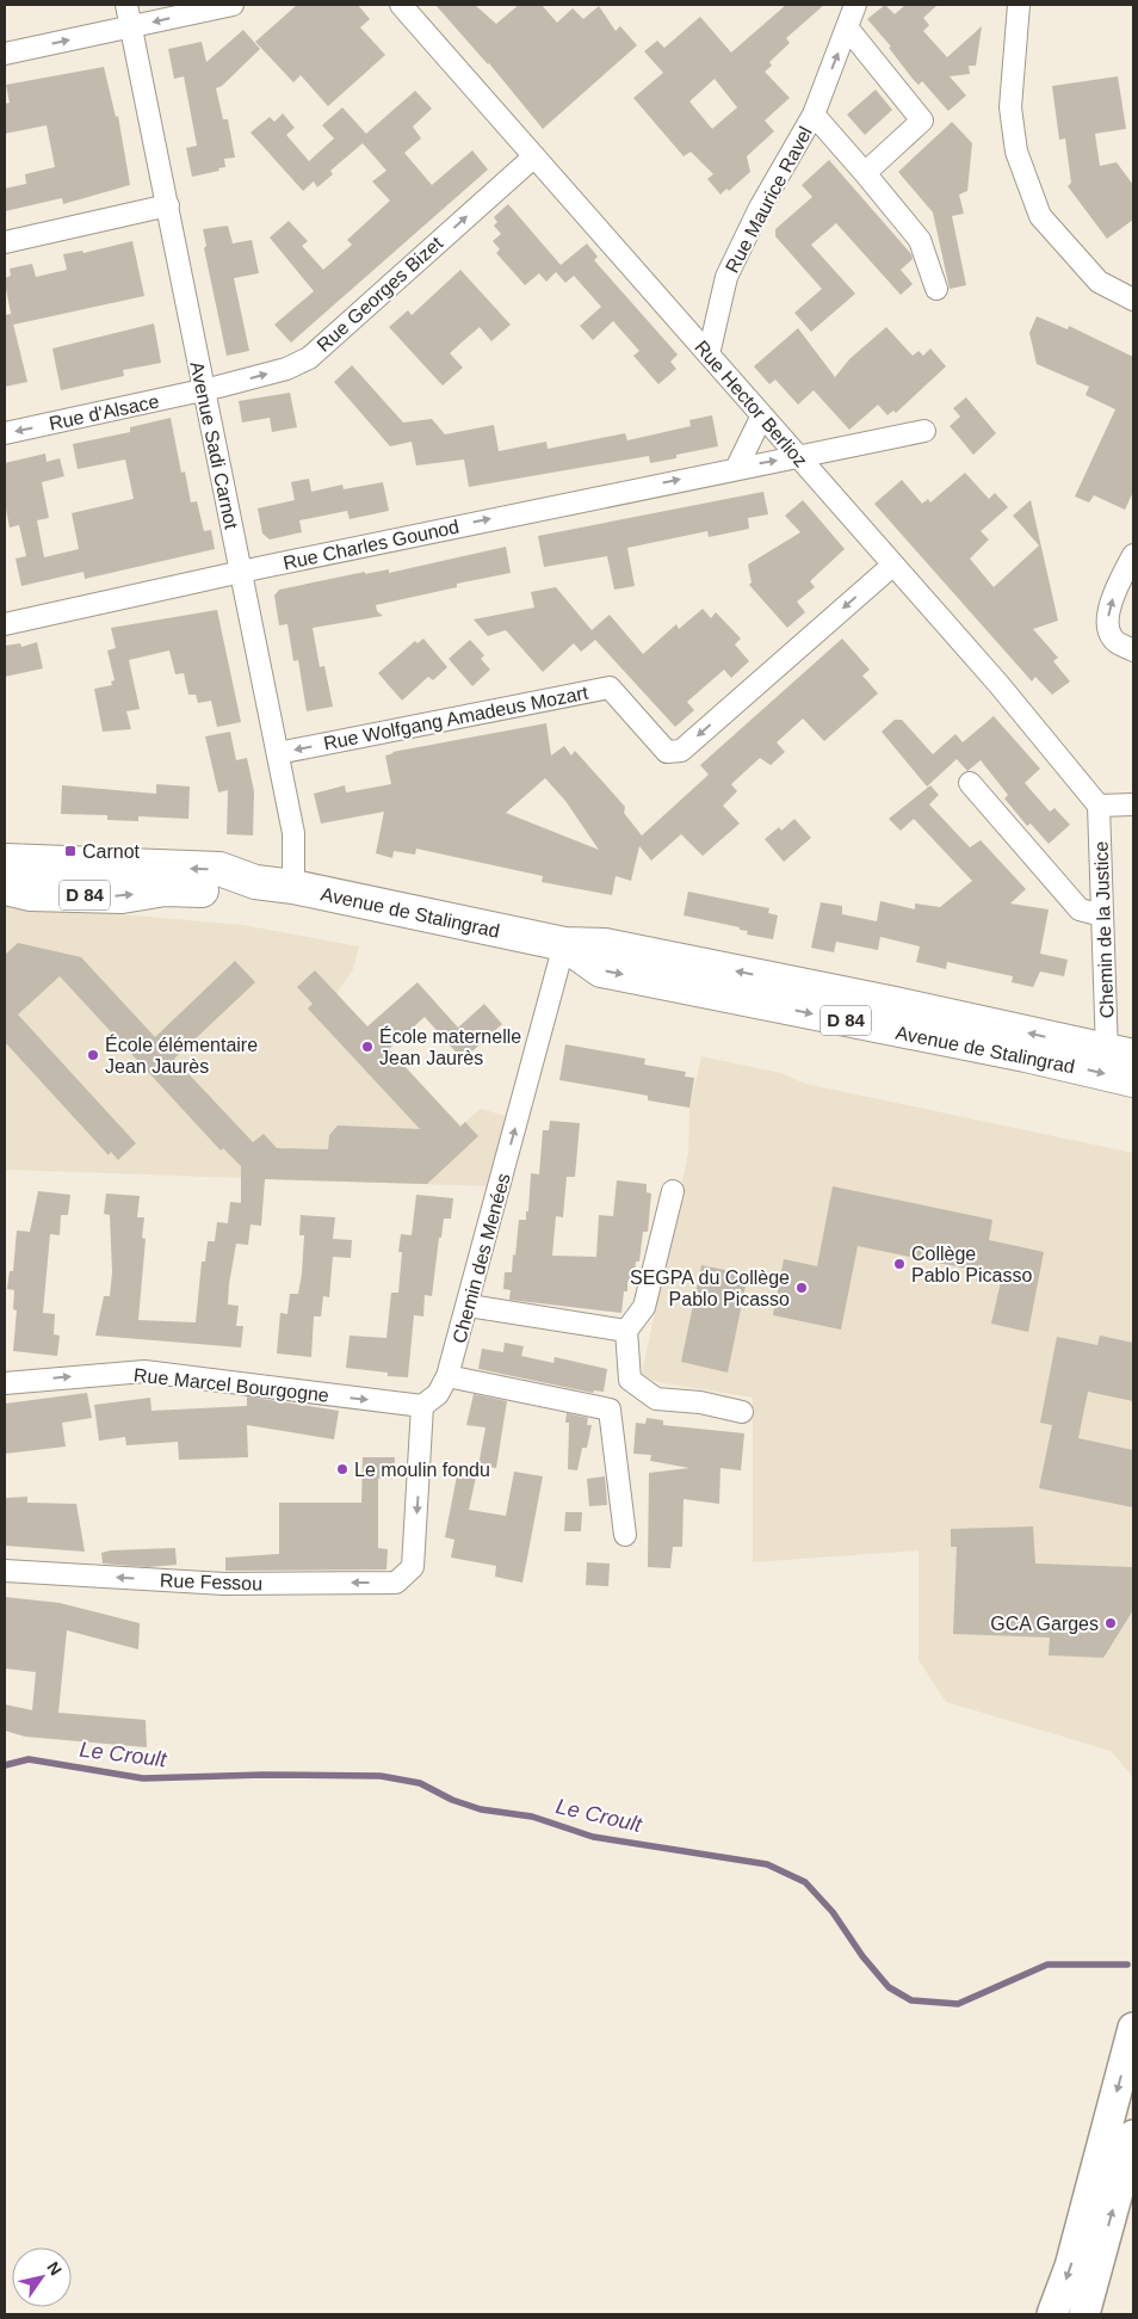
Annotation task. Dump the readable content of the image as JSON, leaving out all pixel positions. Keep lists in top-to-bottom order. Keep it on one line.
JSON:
{"streets":{"main road":["D 84","Avenue de Stalingrad"],"street":["Rue Maurice Ravel","Rue Georges Bizet","Rue Hector Berlioz","Rue d'Alsace","Avenue Sadi Carnot","Rue Charles Gounod","Rue Wolfgang Amadeus Mozart","Chemin de la Justice","Chemin des Menées","Rue Marcel Bourgogne","Rue Fessou"]},"crossings":[["Rue Maurice Ravel","Rue Hector Berlioz"],["Rue Georges Bizet","Rue Hector Berlioz"],["Rue Georges Bizet","Rue d'Alsace"],["Rue Georges Bizet","Avenue Sadi Carnot"],["Rue Hector Berlioz","Rue Charles Gounod"],["Rue Hector Berlioz","Rue Wolfgang Amadeus Mozart"],["Rue Hector Berlioz","Chemin de la Justice"],["Rue d'Alsace","Avenue Sadi Carnot"],["Avenue Sadi Carnot","Rue Charles Gounod"],["Avenue Sadi Carnot","Rue Wolfgang Amadeus Mozart"],["Avenue Sadi Carnot","Avenue de Stalingrad"],["Avenue de Stalingrad","Chemin de la Justice"],["Avenue de Stalingrad","Chemin des Menées"],["Chemin des Menées","Rue Marcel Bourgogne"],["Chemin des Menées","Rue Fessou"],["Rue Marcel Bourgogne","Rue Fessou"]],"one_way":["Rue Georges Bizet","Rue Charles Gounod","Rue Wolfgang Amadeus Mozart","Rue Marcel Bourgogne"],"water":["Le Croult"],"places":{"transit":["Carnot"],"other":["École maternelle Jean Jaurès","École élémentaire Jean Jaurès","Collège Pablo Picasso","SEGPA du Collège Pablo Picasso","Le moulin fondu","GCA Garges"]},"north":"top right"}
